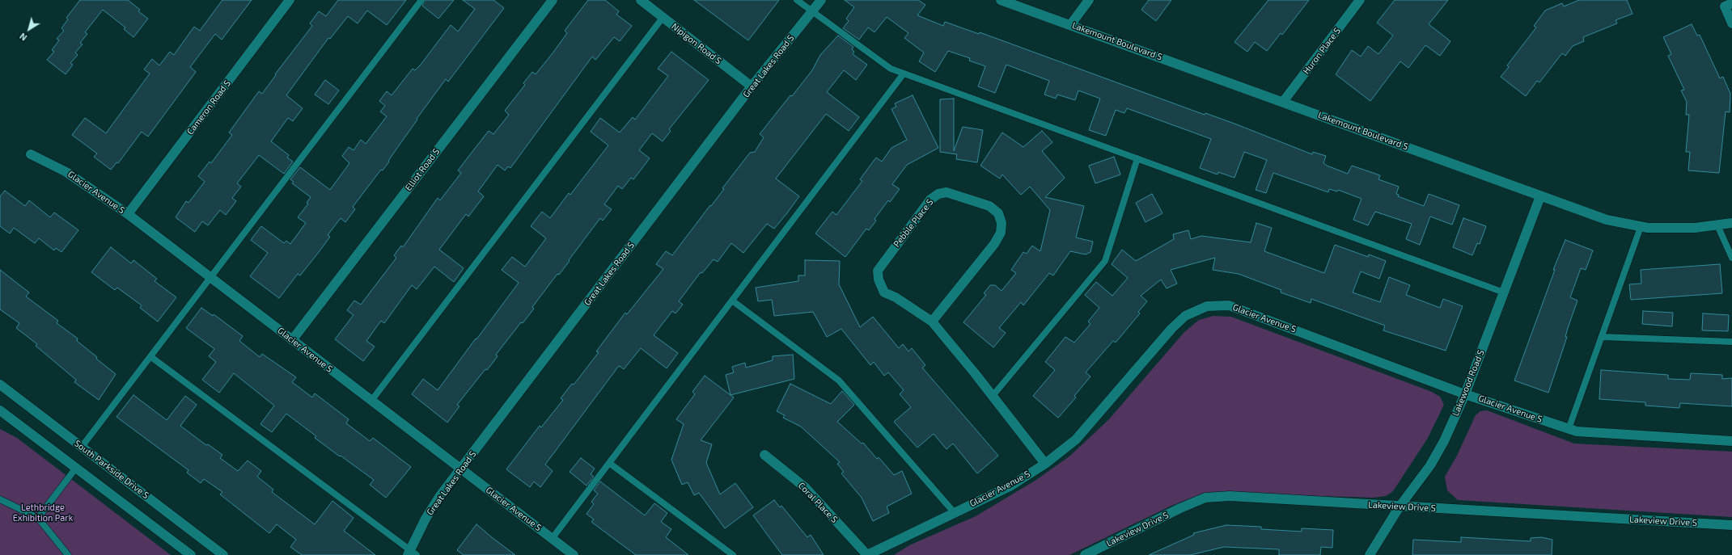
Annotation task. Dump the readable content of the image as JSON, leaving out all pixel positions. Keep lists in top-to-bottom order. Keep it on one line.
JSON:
{"streets":{"street":["Lakemount Boulevard S","Nipigon Road S","Huron Place S","Great Lakes Road S","Cameron Road S","Elliot Road S","Glacier Avenue S","Pebble Place S","Lakewood Road S","South Parkside Drive S","Coral Place S","Lakeview Drive S"]},"crossings":[["Lakemount Boulevard S","Huron Place S"],["Lakemount Boulevard S","Lakewood Road S"],["Nipigon Road S","Great Lakes Road S"],["Great Lakes Road S","Glacier Avenue S"],["Cameron Road S","Glacier Avenue S"],["Elliot Road S","Glacier Avenue S"],["Glacier Avenue S","Pebble Place S"],["Glacier Avenue S","Lakewood Road S"],["Glacier Avenue S","Coral Place S"],["Lakewood Road S","Lakeview Drive S"]],"parks":["Lethbridge Exhibition Park"],"north":"bottom left"}
